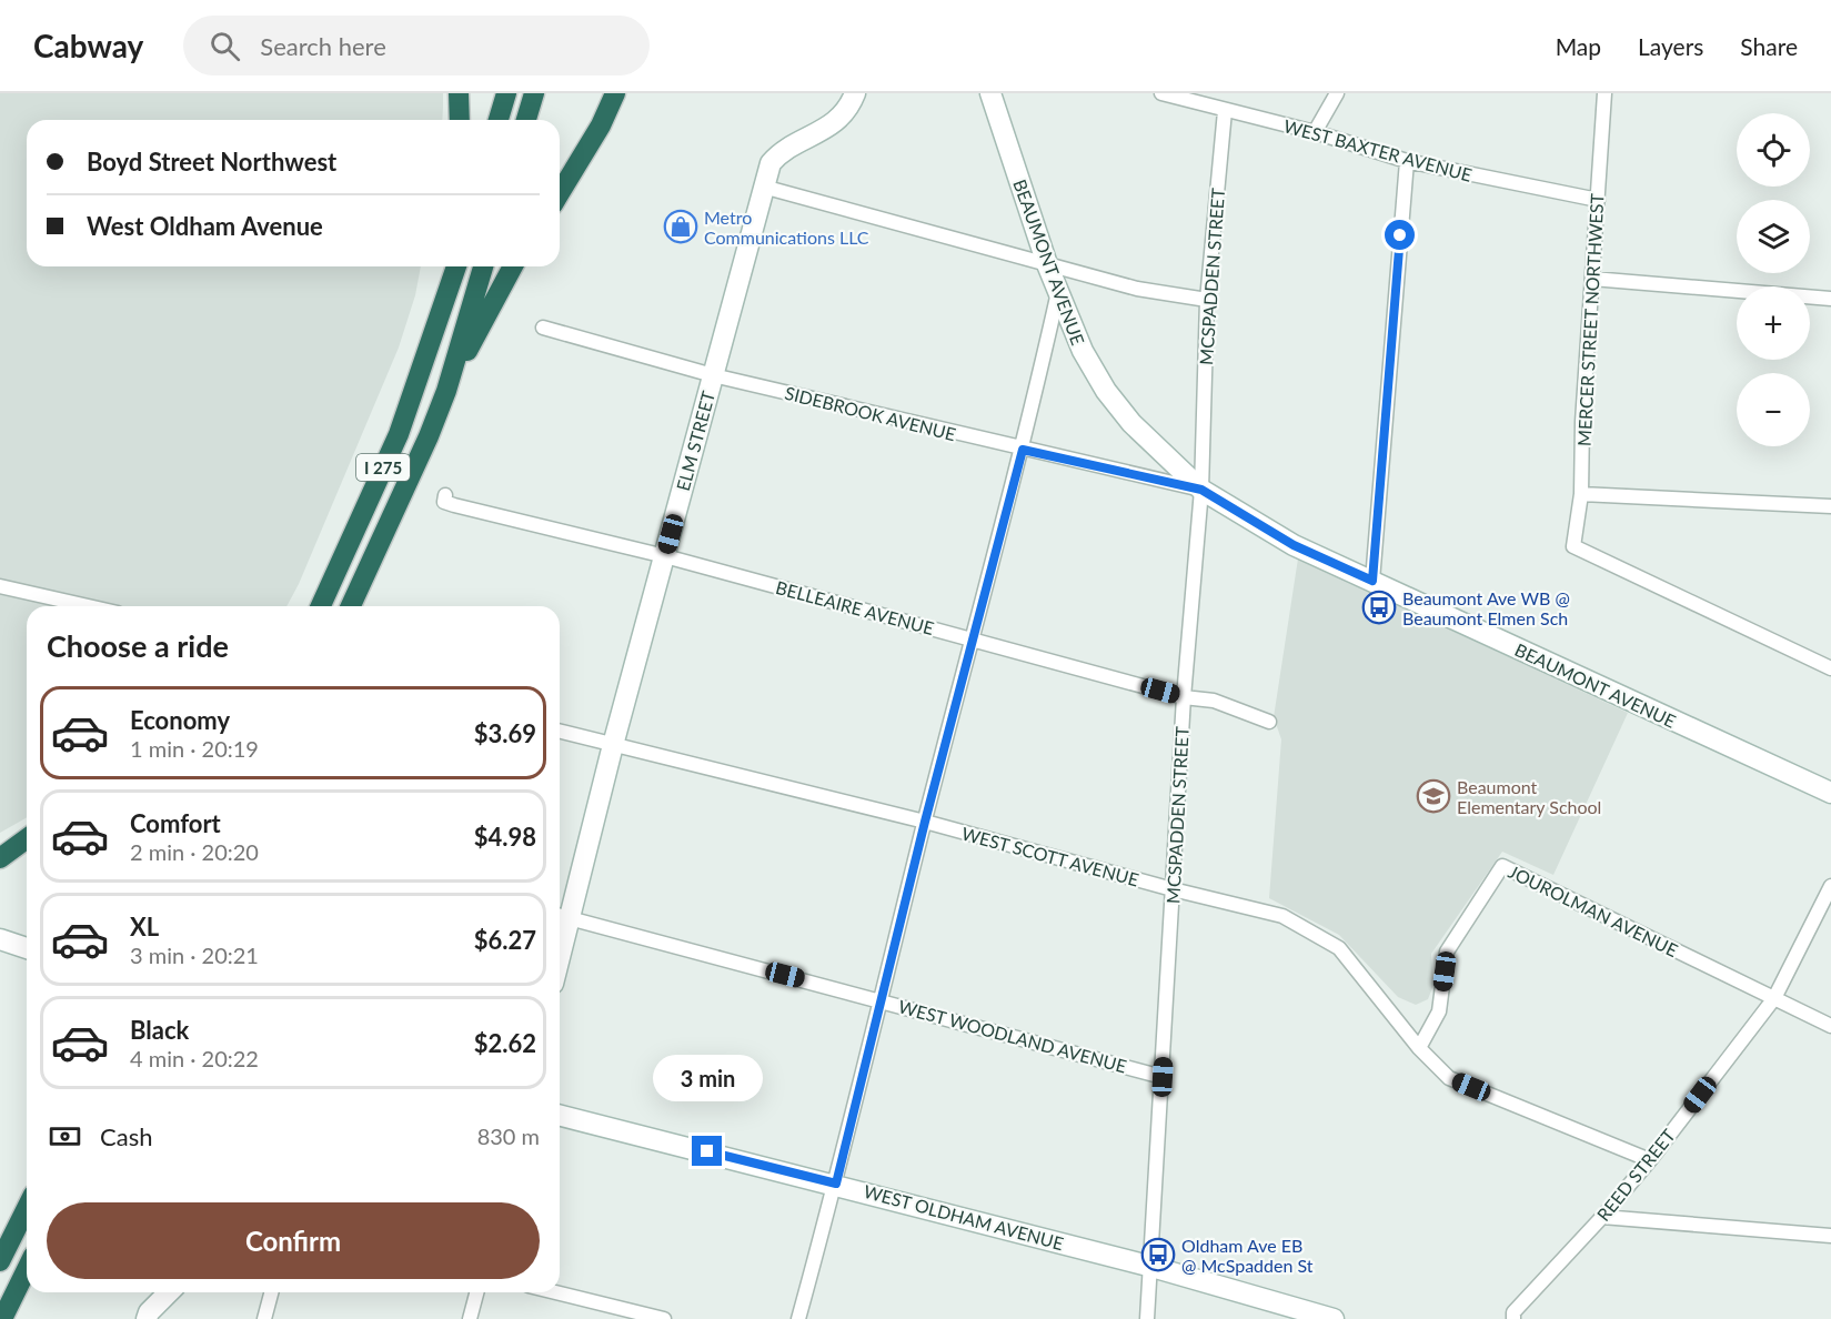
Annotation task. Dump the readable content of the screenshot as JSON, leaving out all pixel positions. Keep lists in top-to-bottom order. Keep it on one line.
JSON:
{"streets":{"highway":["I 275"],"street":["WEST BAXTER AVENUE","BEAUMONT AVENUE","MCSPADDEN STREET","MERCER STREET NORTHWEST","SIDEBROOK AVENUE","ELM STREET","BELLEAIRE AVENUE","WEST SCOTT AVENUE","JOUROLMAN AVENUE","WEST WOODLAND AVENUE","REED STREET","WEST OLDHAM AVENUE"]},"crossings":[["WEST BAXTER AVENUE","MCSPADDEN STREET"],["WEST BAXTER AVENUE","MERCER STREET NORTHWEST"],["BEAUMONT AVENUE","MCSPADDEN STREET"],["BEAUMONT AVENUE","SIDEBROOK AVENUE"],["MCSPADDEN STREET","SIDEBROOK AVENUE"],["MCSPADDEN STREET","BELLEAIRE AVENUE"],["MCSPADDEN STREET","WEST SCOTT AVENUE"],["MCSPADDEN STREET","WEST WOODLAND AVENUE"],["MCSPADDEN STREET","WEST OLDHAM AVENUE"],["SIDEBROOK AVENUE","ELM STREET"],["ELM STREET","BELLEAIRE AVENUE"],["ELM STREET","WEST SCOTT AVENUE"],["ELM STREET","WEST WOODLAND AVENUE"],["WEST SCOTT AVENUE","JOUROLMAN AVENUE"],["WEST SCOTT AVENUE","REED STREET"],["JOUROLMAN AVENUE","REED STREET"]],"places":{"shop":["Metro Communications LLC"],"bus stop":["Beaumont Ave WB @ Beaumont Elmen Sch","Oldham Ave EB @ McSpadden St"],"school or university":["Beaumont Elementary School"]},"page":{"header":"Cabway","search":"Search here","nav":["Map","Layers","Share"],"map_buttons":["+","−"],"banner":["Boyd Street Northwest","West Oldham Avenue"],"heading":"Choose a ride","list":[{"name":"Economy","note":"1 min · 20:19","value":"$3.69"},{"name":"Comfort","note":"2 min · 20:20","value":"$4.98"},{"name":"XL","note":"3 min · 20:21","value":"$6.27"},{"name":"Black","note":"4 min · 20:22","value":"$2.62"}],"bubble":"3 min","pay":["Cash","830 m"],"buttons":"Confirm"}}
